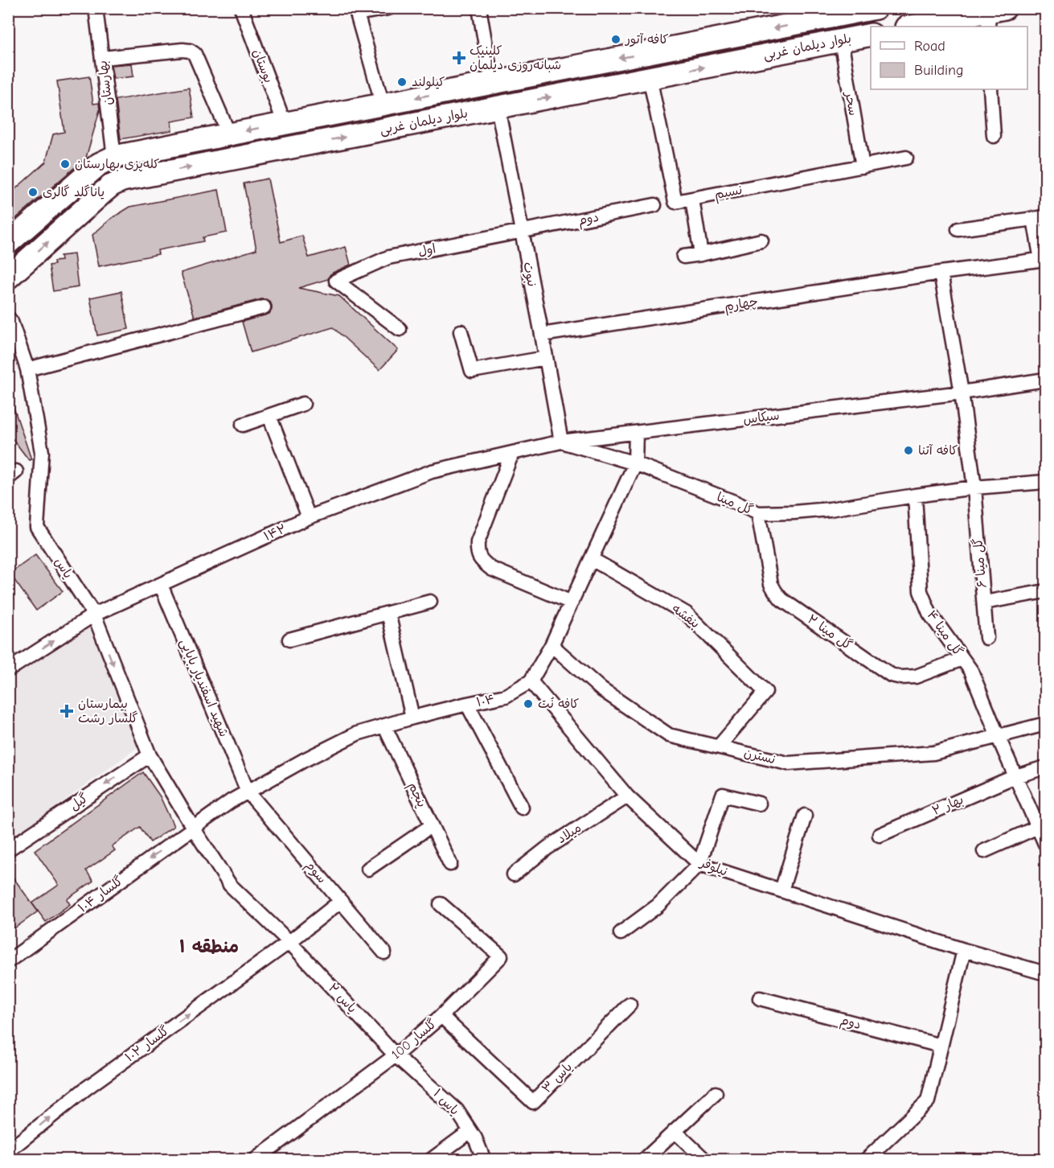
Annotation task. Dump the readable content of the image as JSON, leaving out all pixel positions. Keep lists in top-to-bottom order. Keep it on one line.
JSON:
{"streets":{"main road":["بلوار دیلمان غربی"],"street":["بوستان","بهارستان","سحر","نسیم","دوم","اول","نبوت","چهارم","سیکاس","گل مینا","۱۴۲","گل مینا ۶","یاس","بنفشه","گل مینا ۲","گل مینا ۴","شهید اسفندیار بابایی","۱۰۴","نسترن","پنجم","گیل","بهار ۲","میلاد","نیلوفر","سوم","گلسار ۱۰۴","یاس ۲","گلسار 100","گلسار ۱۰۲","یاس ۳","یاس ۱"]},"crossings":[["بلوار دیلمان غربی","بوستان"],["بلوار دیلمان غربی","بهارستان"],["بلوار دیلمان غربی","سحر"],["بلوار دیلمان غربی","نسیم"],["بلوار دیلمان غربی","نبوت"],["سحر","نسیم"],["دوم","اول"],["دوم","نبوت"],["اول","نبوت"],["نبوت","چهارم"],["نبوت","سیکاس"],["نبوت","گل مینا"],["نبوت","۱۴۲"],["چهارم","گل مینا ۶"],["سیکاس","گل مینا"],["سیکاس","۱۴۲"],["سیکاس","گل مینا ۶"],["سیکاس","۱۰۴"],["گل مینا","۱۴۲"],["گل مینا","گل مینا ۶"],["گل مینا","گل مینا ۲"],["گل مینا","گل مینا ۴"],["گل مینا","۱۰۴"],["۱۴۲","یاس"],["۱۴۲","شهید اسفندیار بابایی"],["یاس","گیل"],["بنفشه","۱۰۴"],["بنفشه","نسترن"],["گل مینا ۲","گل مینا ۴"],["گل مینا ۴","نسترن"],["گل مینا ۴","بهار ۲"],["شهید اسفندیار بابایی","۱۰۴"],["شهید اسفندیار بابایی","سوم"],["۱۰۴","نسترن"],["۱۰۴","پنجم"],["۱۰۴","نیلوفر"],["۱۰۴","سوم"],["۱۰۴","گلسار ۱۰۴"],["۱۰۴","یاس ۲"],["میلاد","نیلوفر"],["سوم","گلسار ۱۰۲"],["گلسار ۱۰۴","یاس ۲"],["یاس ۲","گلسار 100"],["یاس ۲","گلسار ۱۰۲"],["یاس ۲","یاس ۱"],["گلسار 100","یاس ۳"],["گلسار 100","یاس ۱"]],"one_way":["گیل","گلسار ۱۰۴","گلسار ۱۰۲"],"districts":["منطقه ۱"],"places":{"other":["کافه آتور","کیلولند","کله‌پزی بهارستان","یاناگلد گالری","کافه آتنا","کافه نُت"],"health":["کلینیک شبانه‌روزی دیلمان","بیمارستان گلسار رشت"]},"legend":["Road","Building"]}
